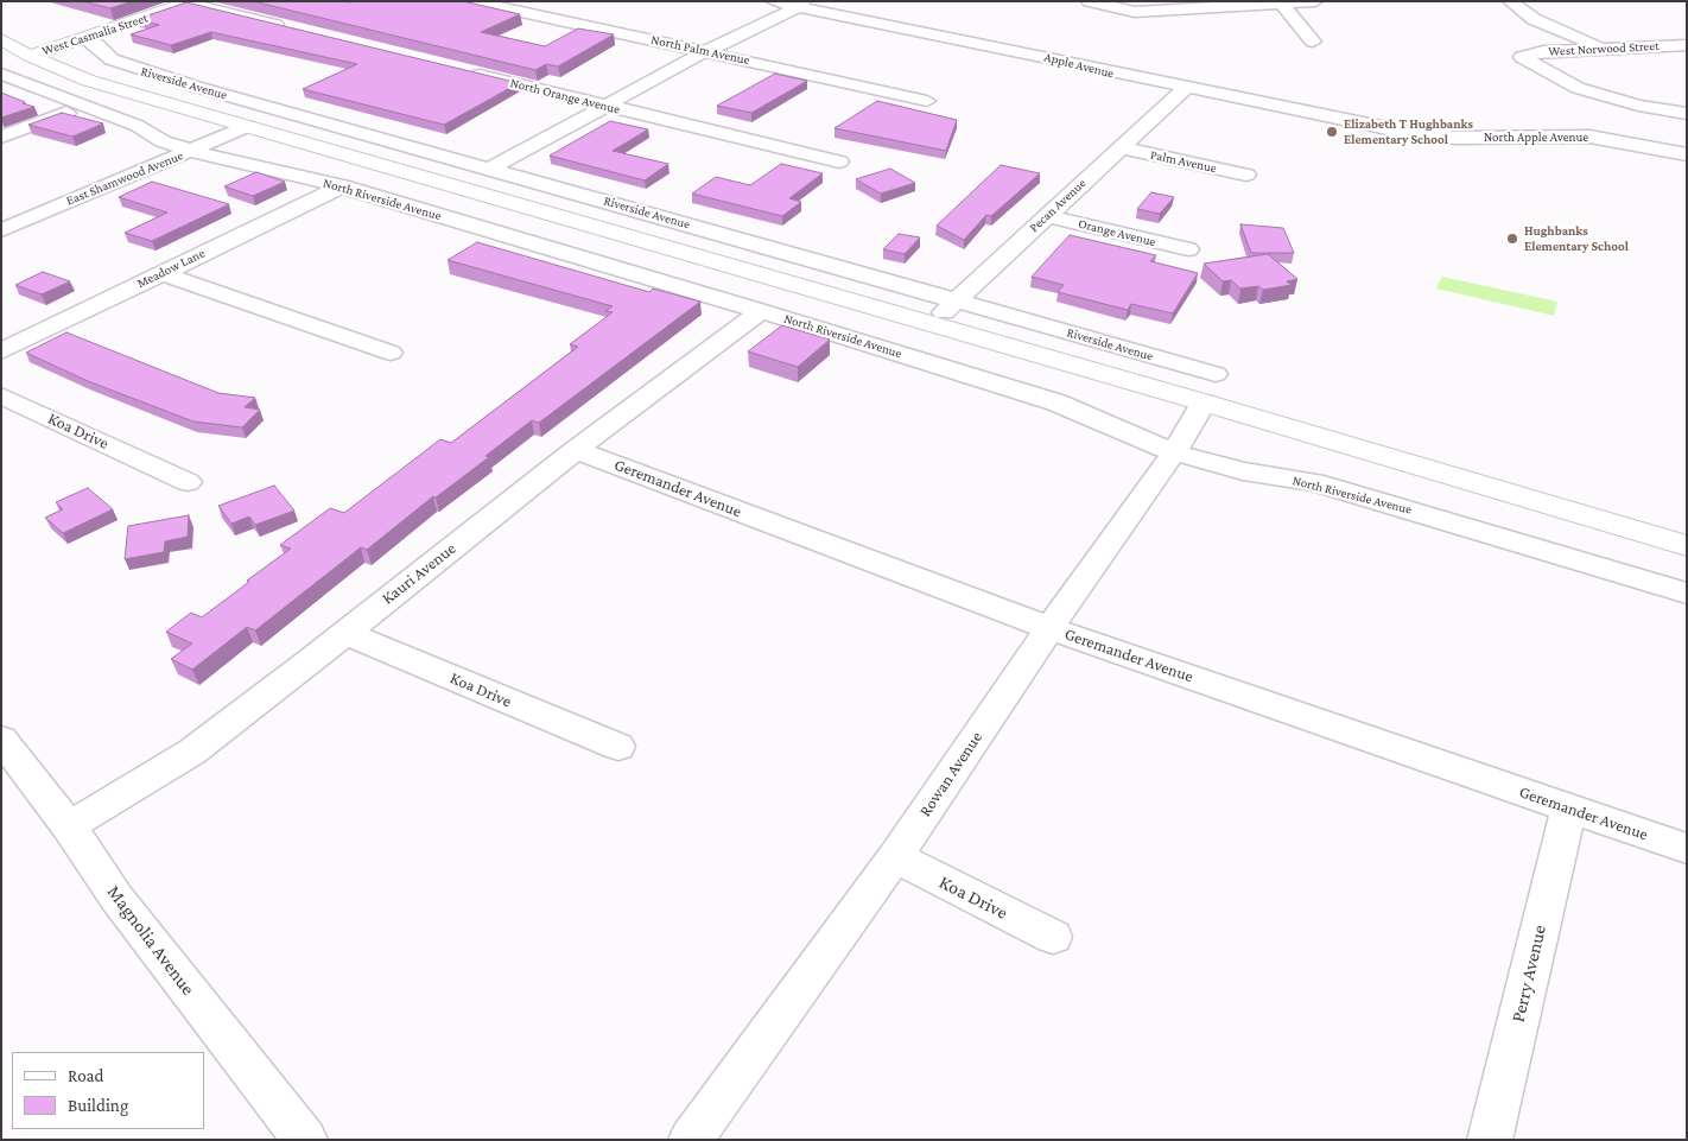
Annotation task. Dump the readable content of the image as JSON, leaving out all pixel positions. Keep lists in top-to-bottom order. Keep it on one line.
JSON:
{"streets":{"main road":["West Casmalia Street"],"street":["West Norwood Street","North Palm Avenue","Apple Avenue","Riverside Avenue","North Orange Avenue","North Apple Avenue","Palm Avenue","East Shamwood Avenue","North Riverside Avenue","Pecan Avenue","Orange Avenue","Meadow Lane","Koa Drive","Geremander Avenue","Kauri Avenue","Rowan Avenue","Magnolia Avenue","Perry Avenue"]},"crossings":[["West Casmalia Street","Riverside Avenue"],["Apple Avenue","North Apple Avenue"],["Apple Avenue","Pecan Avenue"],["Riverside Avenue","Pecan Avenue"],["Riverside Avenue","Rowan Avenue"],["Palm Avenue","Pecan Avenue"],["East Shamwood Avenue","North Riverside Avenue"],["North Riverside Avenue","Meadow Lane"],["North Riverside Avenue","Kauri Avenue"],["North Riverside Avenue","Rowan Avenue"],["Pecan Avenue","Orange Avenue"],["Koa Drive","Kauri Avenue"],["Koa Drive","Rowan Avenue"],["Geremander Avenue","Kauri Avenue"],["Geremander Avenue","Rowan Avenue"],["Geremander Avenue","Perry Avenue"],["Kauri Avenue","Magnolia Avenue"]],"places":["Elizabeth T Hughbanks Elementary School","Hughbanks Elementary School"],"legend":["Road","Building"]}
